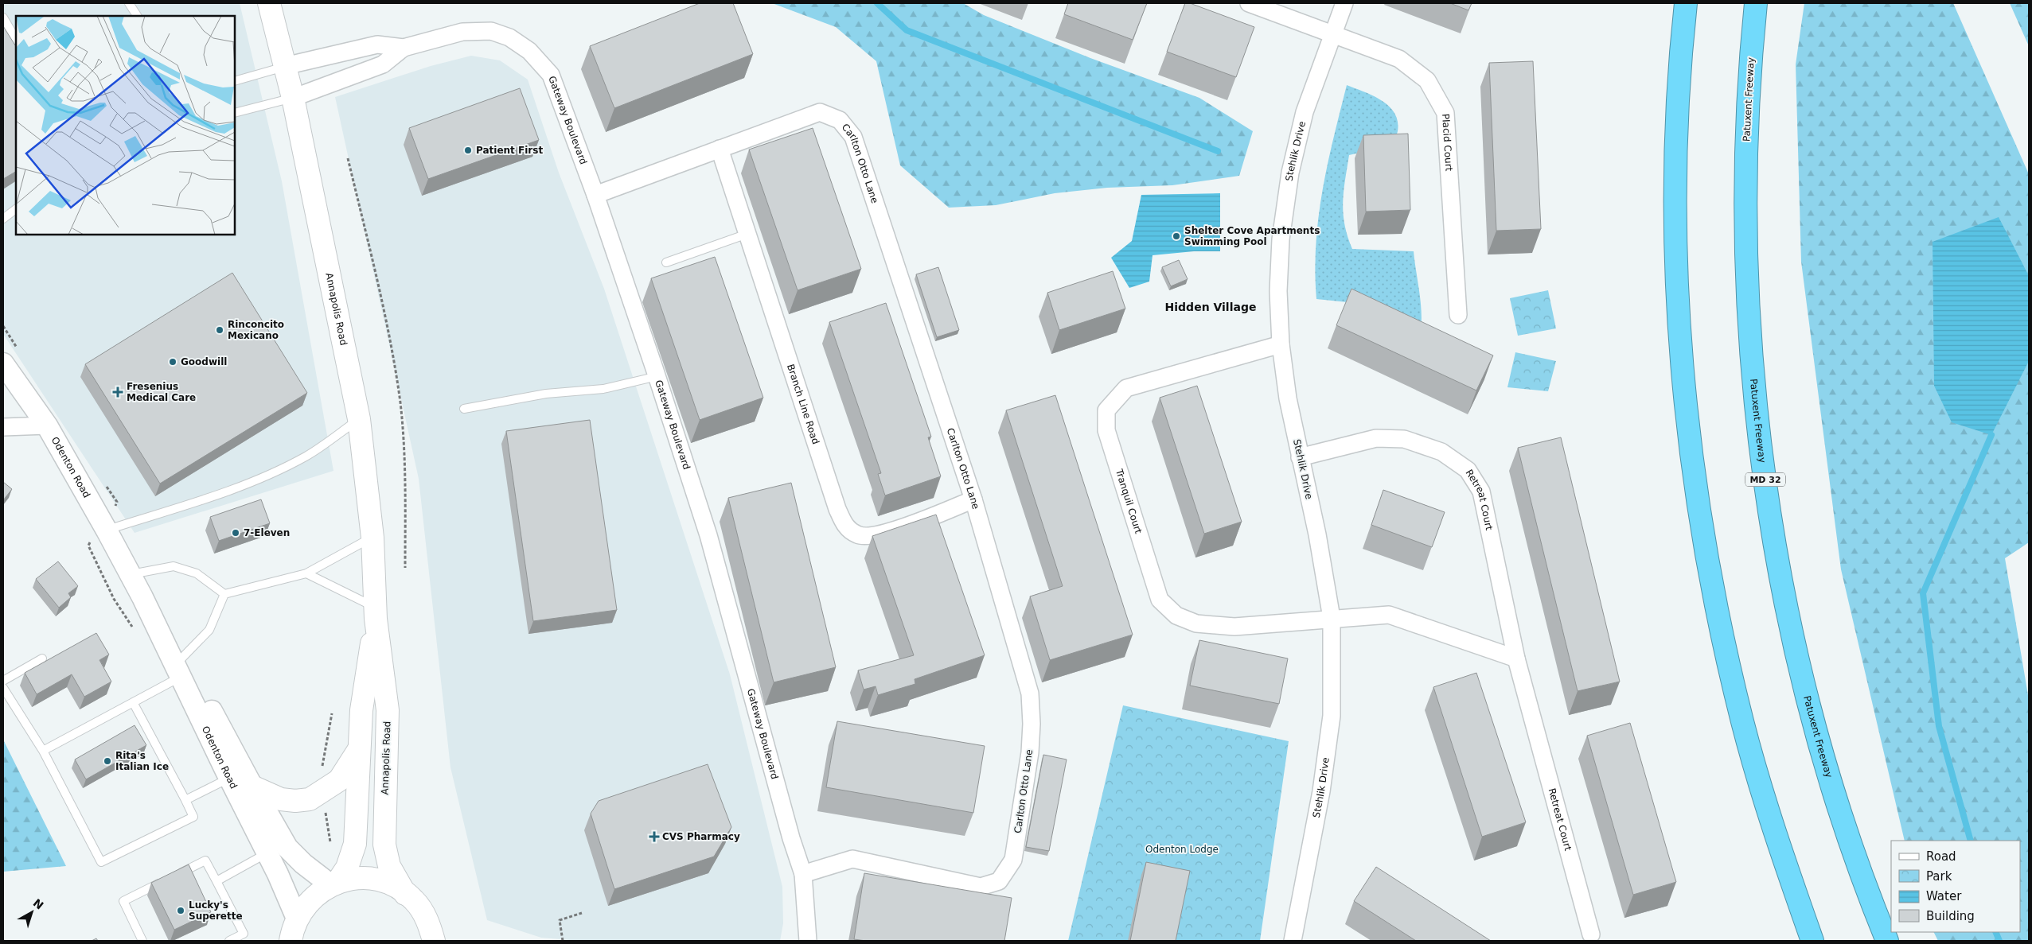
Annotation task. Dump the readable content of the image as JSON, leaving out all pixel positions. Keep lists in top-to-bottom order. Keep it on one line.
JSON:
{"streets":{"highway":["Patuxent Freeway","MD 32"],"main road":["Annapolis Road"],"street":["Gateway Boulevard","Placid Court","Stehlik Drive","Carlton Otto Lane","Branch Line Road","Odenton Road","Tranquil Court","Retreat Court"]},"crossings":[["Gateway Boulevard","Carlton Otto Lane"],["Gateway Boulevard","Annapolis Road"],["Placid Court","Stehlik Drive"],["Stehlik Drive","Tranquil Court"],["Stehlik Drive","Retreat Court"],["Carlton Otto Lane","Branch Line Road"],["Annapolis Road","Odenton Road"]],"districts":["Hidden Village"],"parks":["Odenton Lodge"],"places":{"other":["Patient First","Shelter Cove Apartments Swimming Pool","Rinconcito Mexicano","Goodwill","7-Eleven","Rita's Italian Ice","Lucky's Superette"],"health":["Fresenius Medical Care","CVS Pharmacy"]},"legend":["Road","Park","Water","Building"],"north":"top right"}
